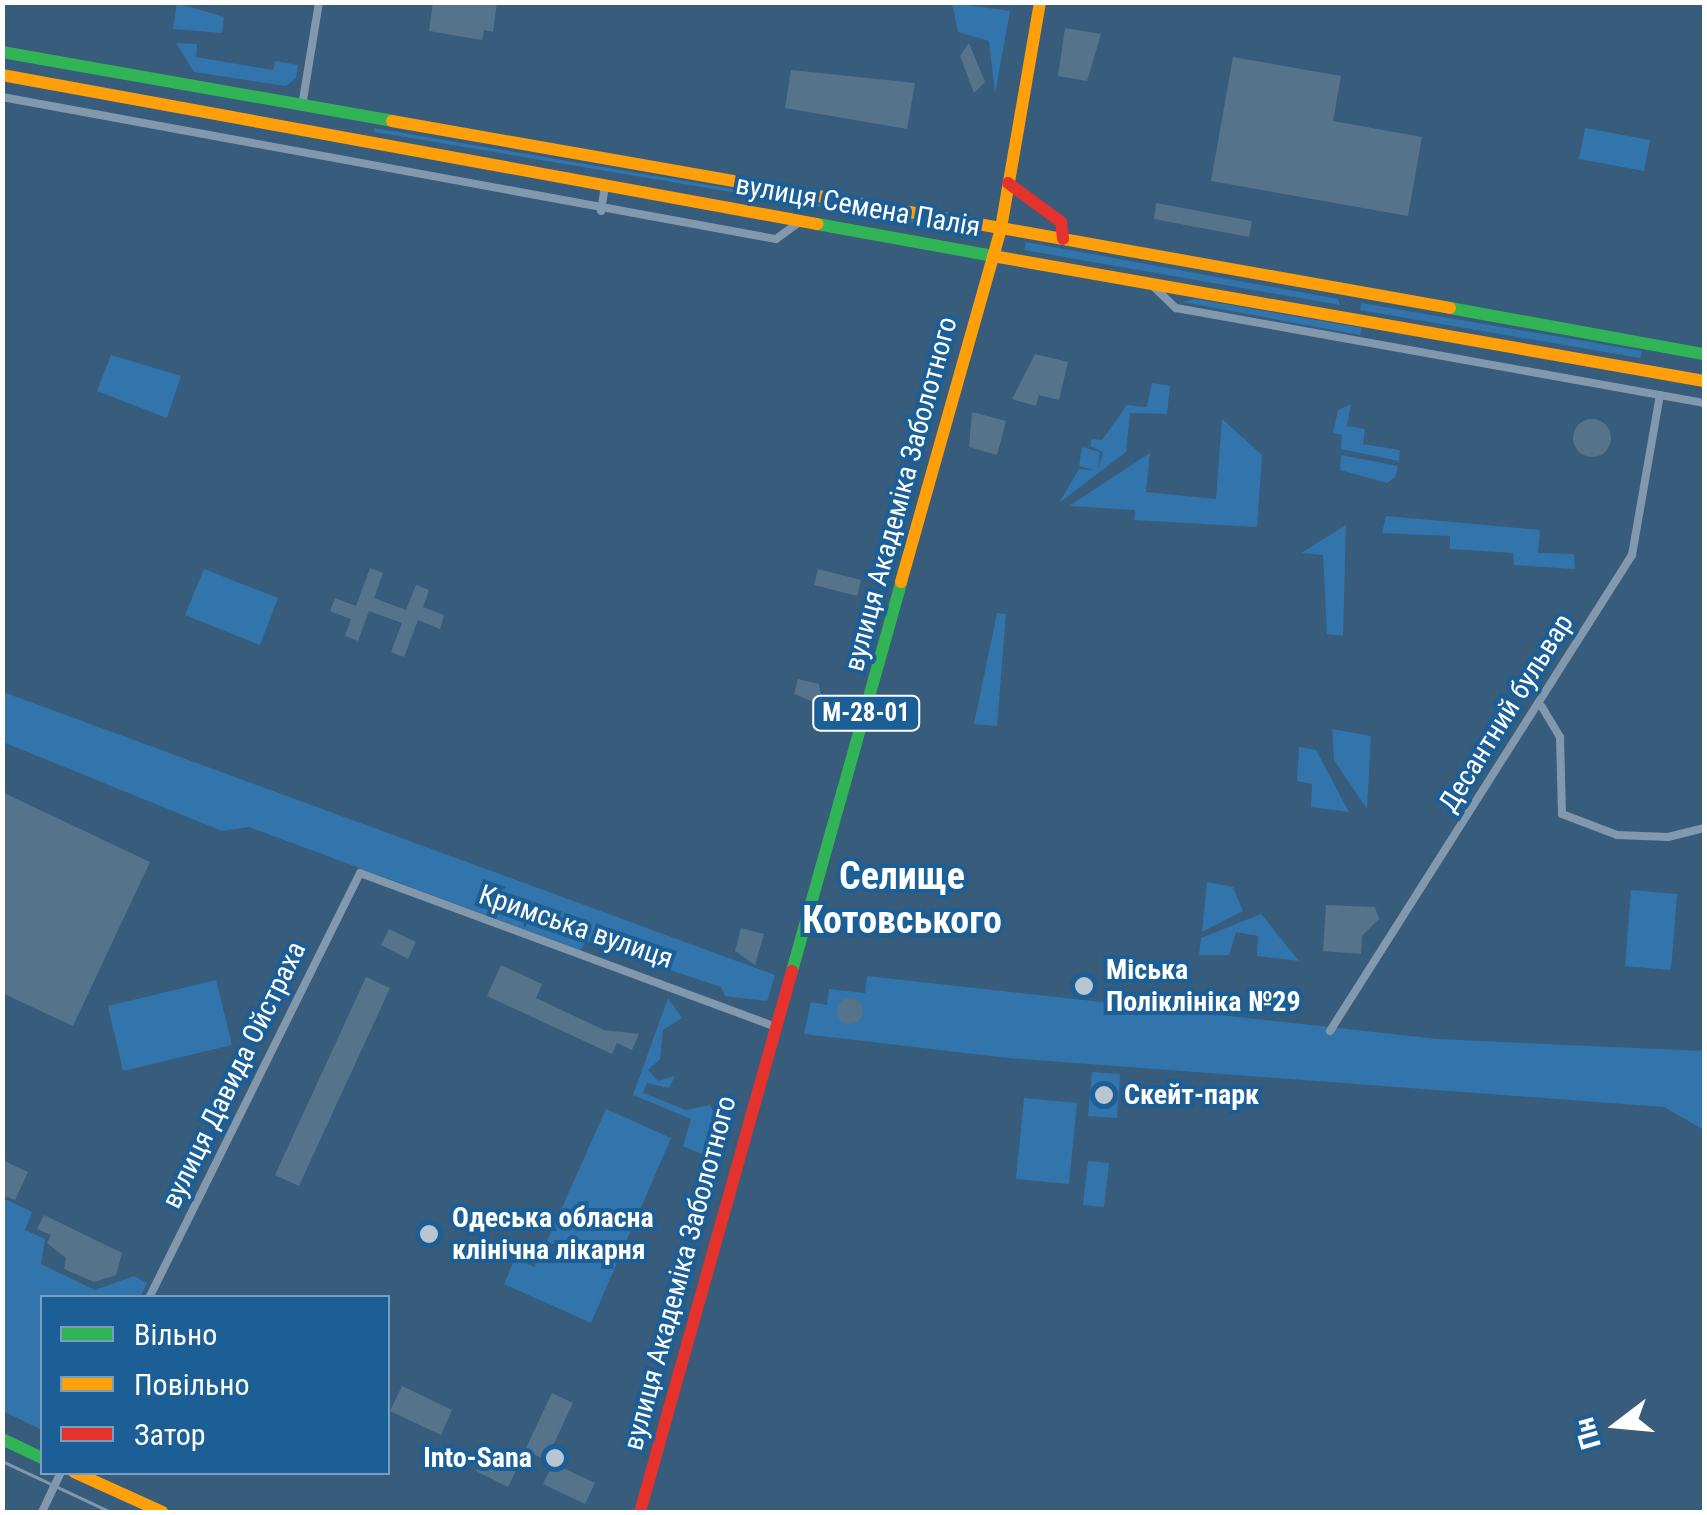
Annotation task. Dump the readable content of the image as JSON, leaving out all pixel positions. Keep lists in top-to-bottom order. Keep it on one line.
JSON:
{"streets":{"main road":["вулиця Семена Палія","вулиця Академіка Заболотного","М-28-01"],"street":["Десантний бульвар","Кримська вулиця","вулиця Давида Ойстраха"]},"crossings":[["вулиця Семена Палія","вулиця Академіка Заболотного"],["вулиця Академіка Заболотного","Кримська вулиця"],["Кримська вулиця","вулиця Давида Ойстраха"]],"districts":["Селище Котовського"],"places":["Міська Поліклініка №29","Скейт-парк","Одеська обласна клінічна лікарня","Into-Sana"],"legend":["Вільно","Повільно","Затор"],"north":"left"}
